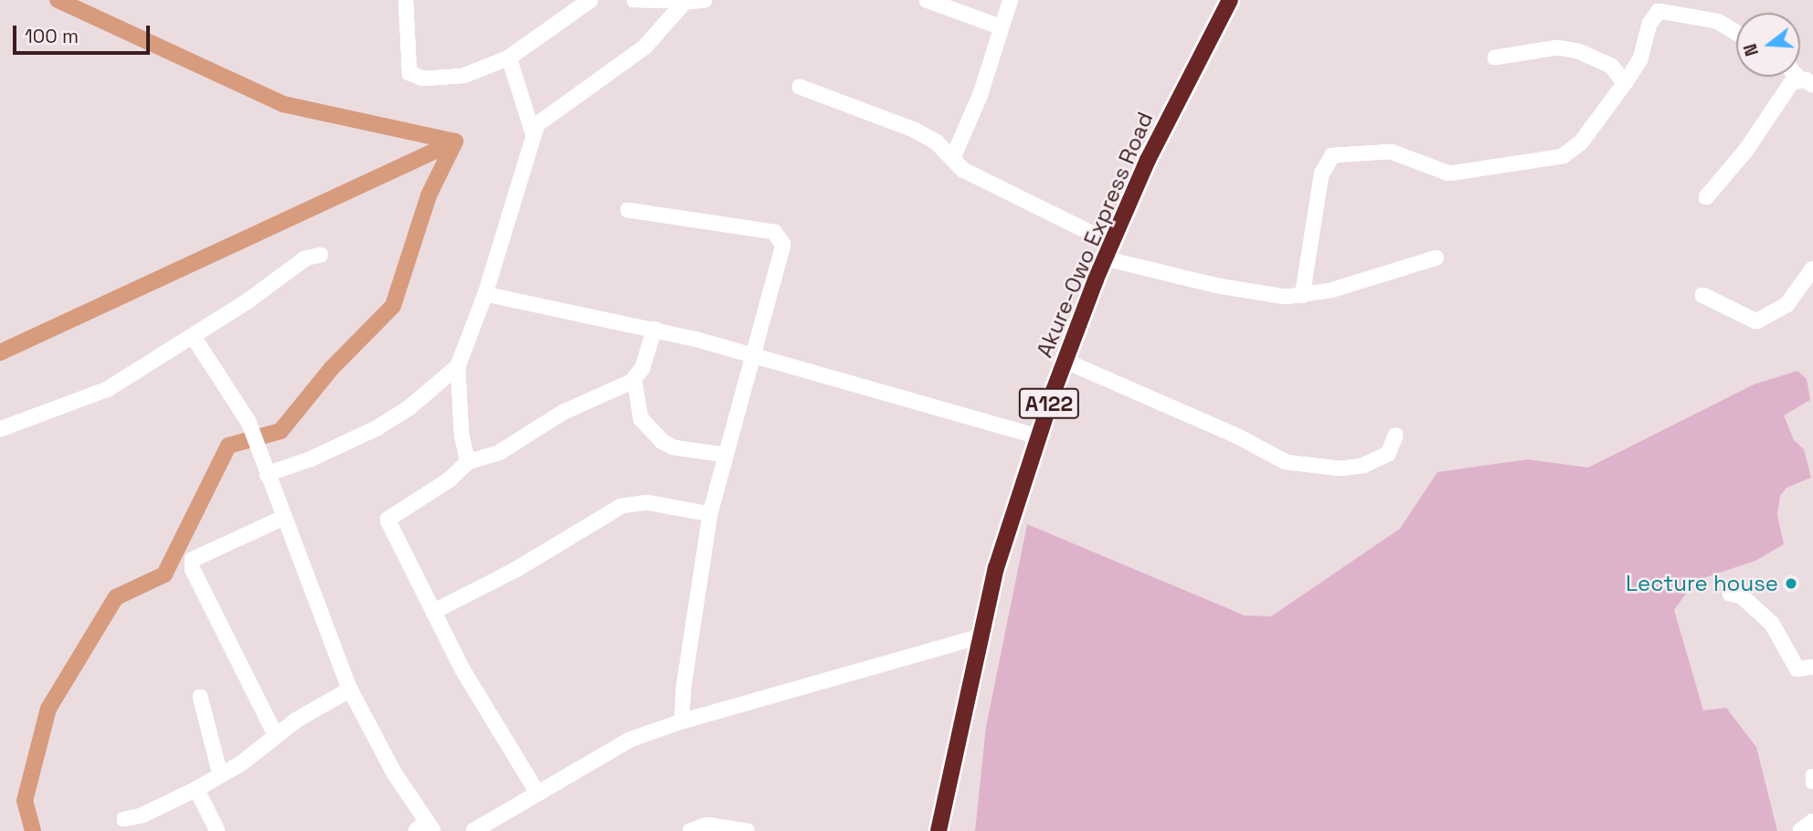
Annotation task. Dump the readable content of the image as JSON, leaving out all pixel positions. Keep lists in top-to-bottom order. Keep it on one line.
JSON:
{"streets":{"highway":["Akure-Owo Express Road","A122"]},"places":["Lecture house"],"scale_bar":"100 m","north":"left"}
